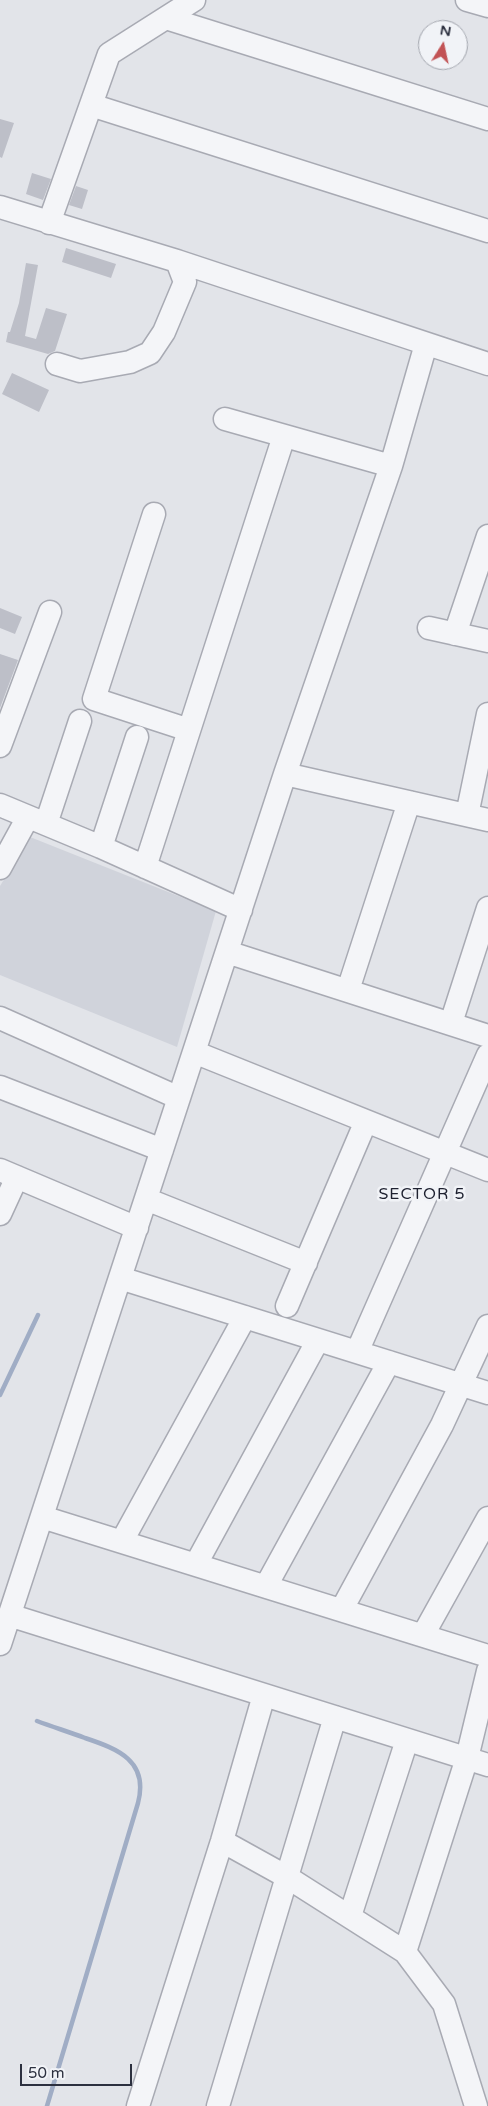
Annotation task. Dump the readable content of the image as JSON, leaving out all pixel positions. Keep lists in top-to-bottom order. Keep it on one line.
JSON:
{"districts":["SECTOR 5"],"scale_bar":"50 m","north":"top"}
